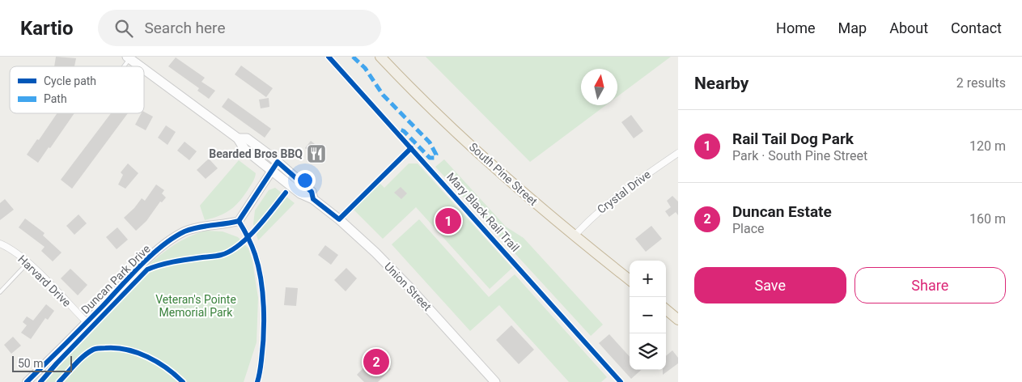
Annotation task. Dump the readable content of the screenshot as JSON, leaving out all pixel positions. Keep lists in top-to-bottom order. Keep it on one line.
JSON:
{"streets":{"highway":["South Pine Street"],"main road":["Union Street"],"street":["Crystal Drive","Duncan Park Drive","Harvard Drive"],"cycle path":["Mary Black Rail Trail"]},"crossings":[["South Pine Street","Crystal Drive"],["Duncan Park Drive","Harvard Drive"]],"parks":["Veteran's Pointe Memorial Park"],"places":{"restaurant":["Bearded Bros BBQ"]},"legend":["Cycle path","Path"],"scale_bar":"50 m","north":"top","page":{"header":"Kartio","search":"Search here","nav":["Home","Map","About","Contact"],"heading":["Nearby","2 results"],"list":[{"mark":"1","name":"Rail Tail Dog Park","note":"Park · South Pine Street","value":"120 m"},{"mark":"2","name":"Duncan Estate","note":"Place","value":"160 m"}],"pins":["1","2"],"buttons":["Save","Share"],"map_buttons":["+","−"],"scale":"50 m"}}
